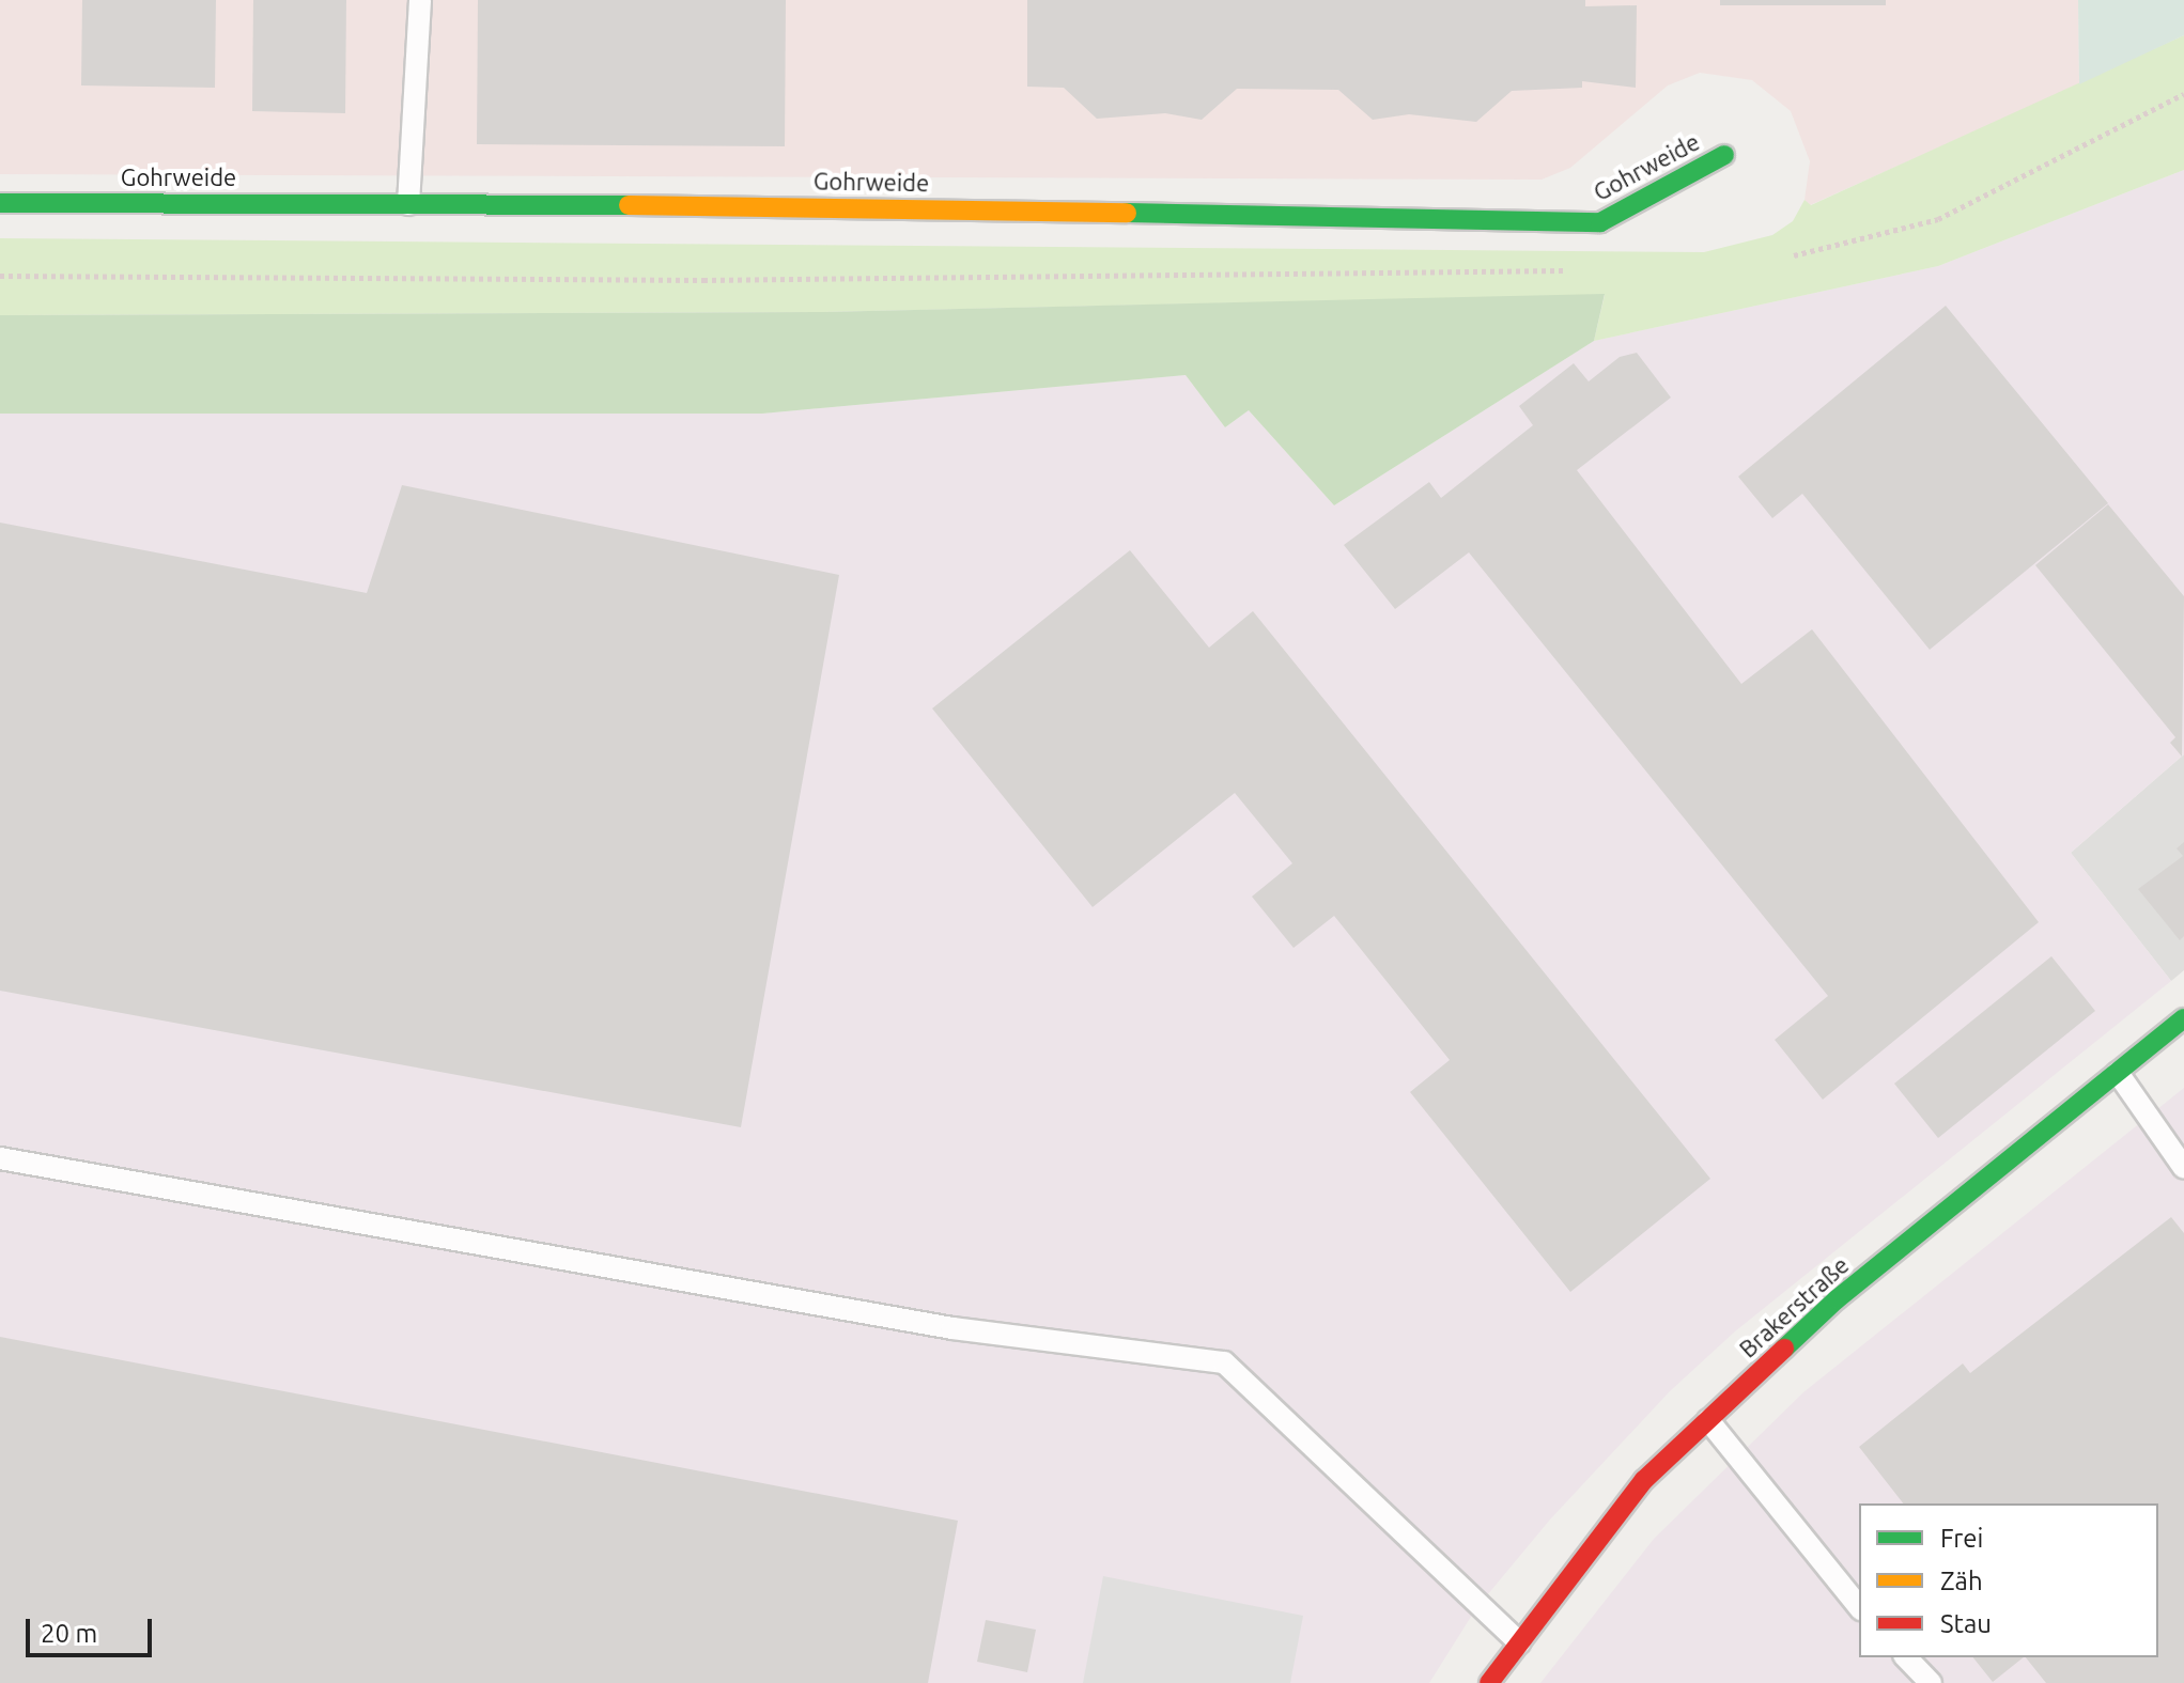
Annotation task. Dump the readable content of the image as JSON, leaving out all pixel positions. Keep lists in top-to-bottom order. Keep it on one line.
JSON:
{"streets":{"street":["Gohrweide","Brakerstraße"]},"legend":["Frei","Zäh","Stau"],"scale_bar":"20 m"}
